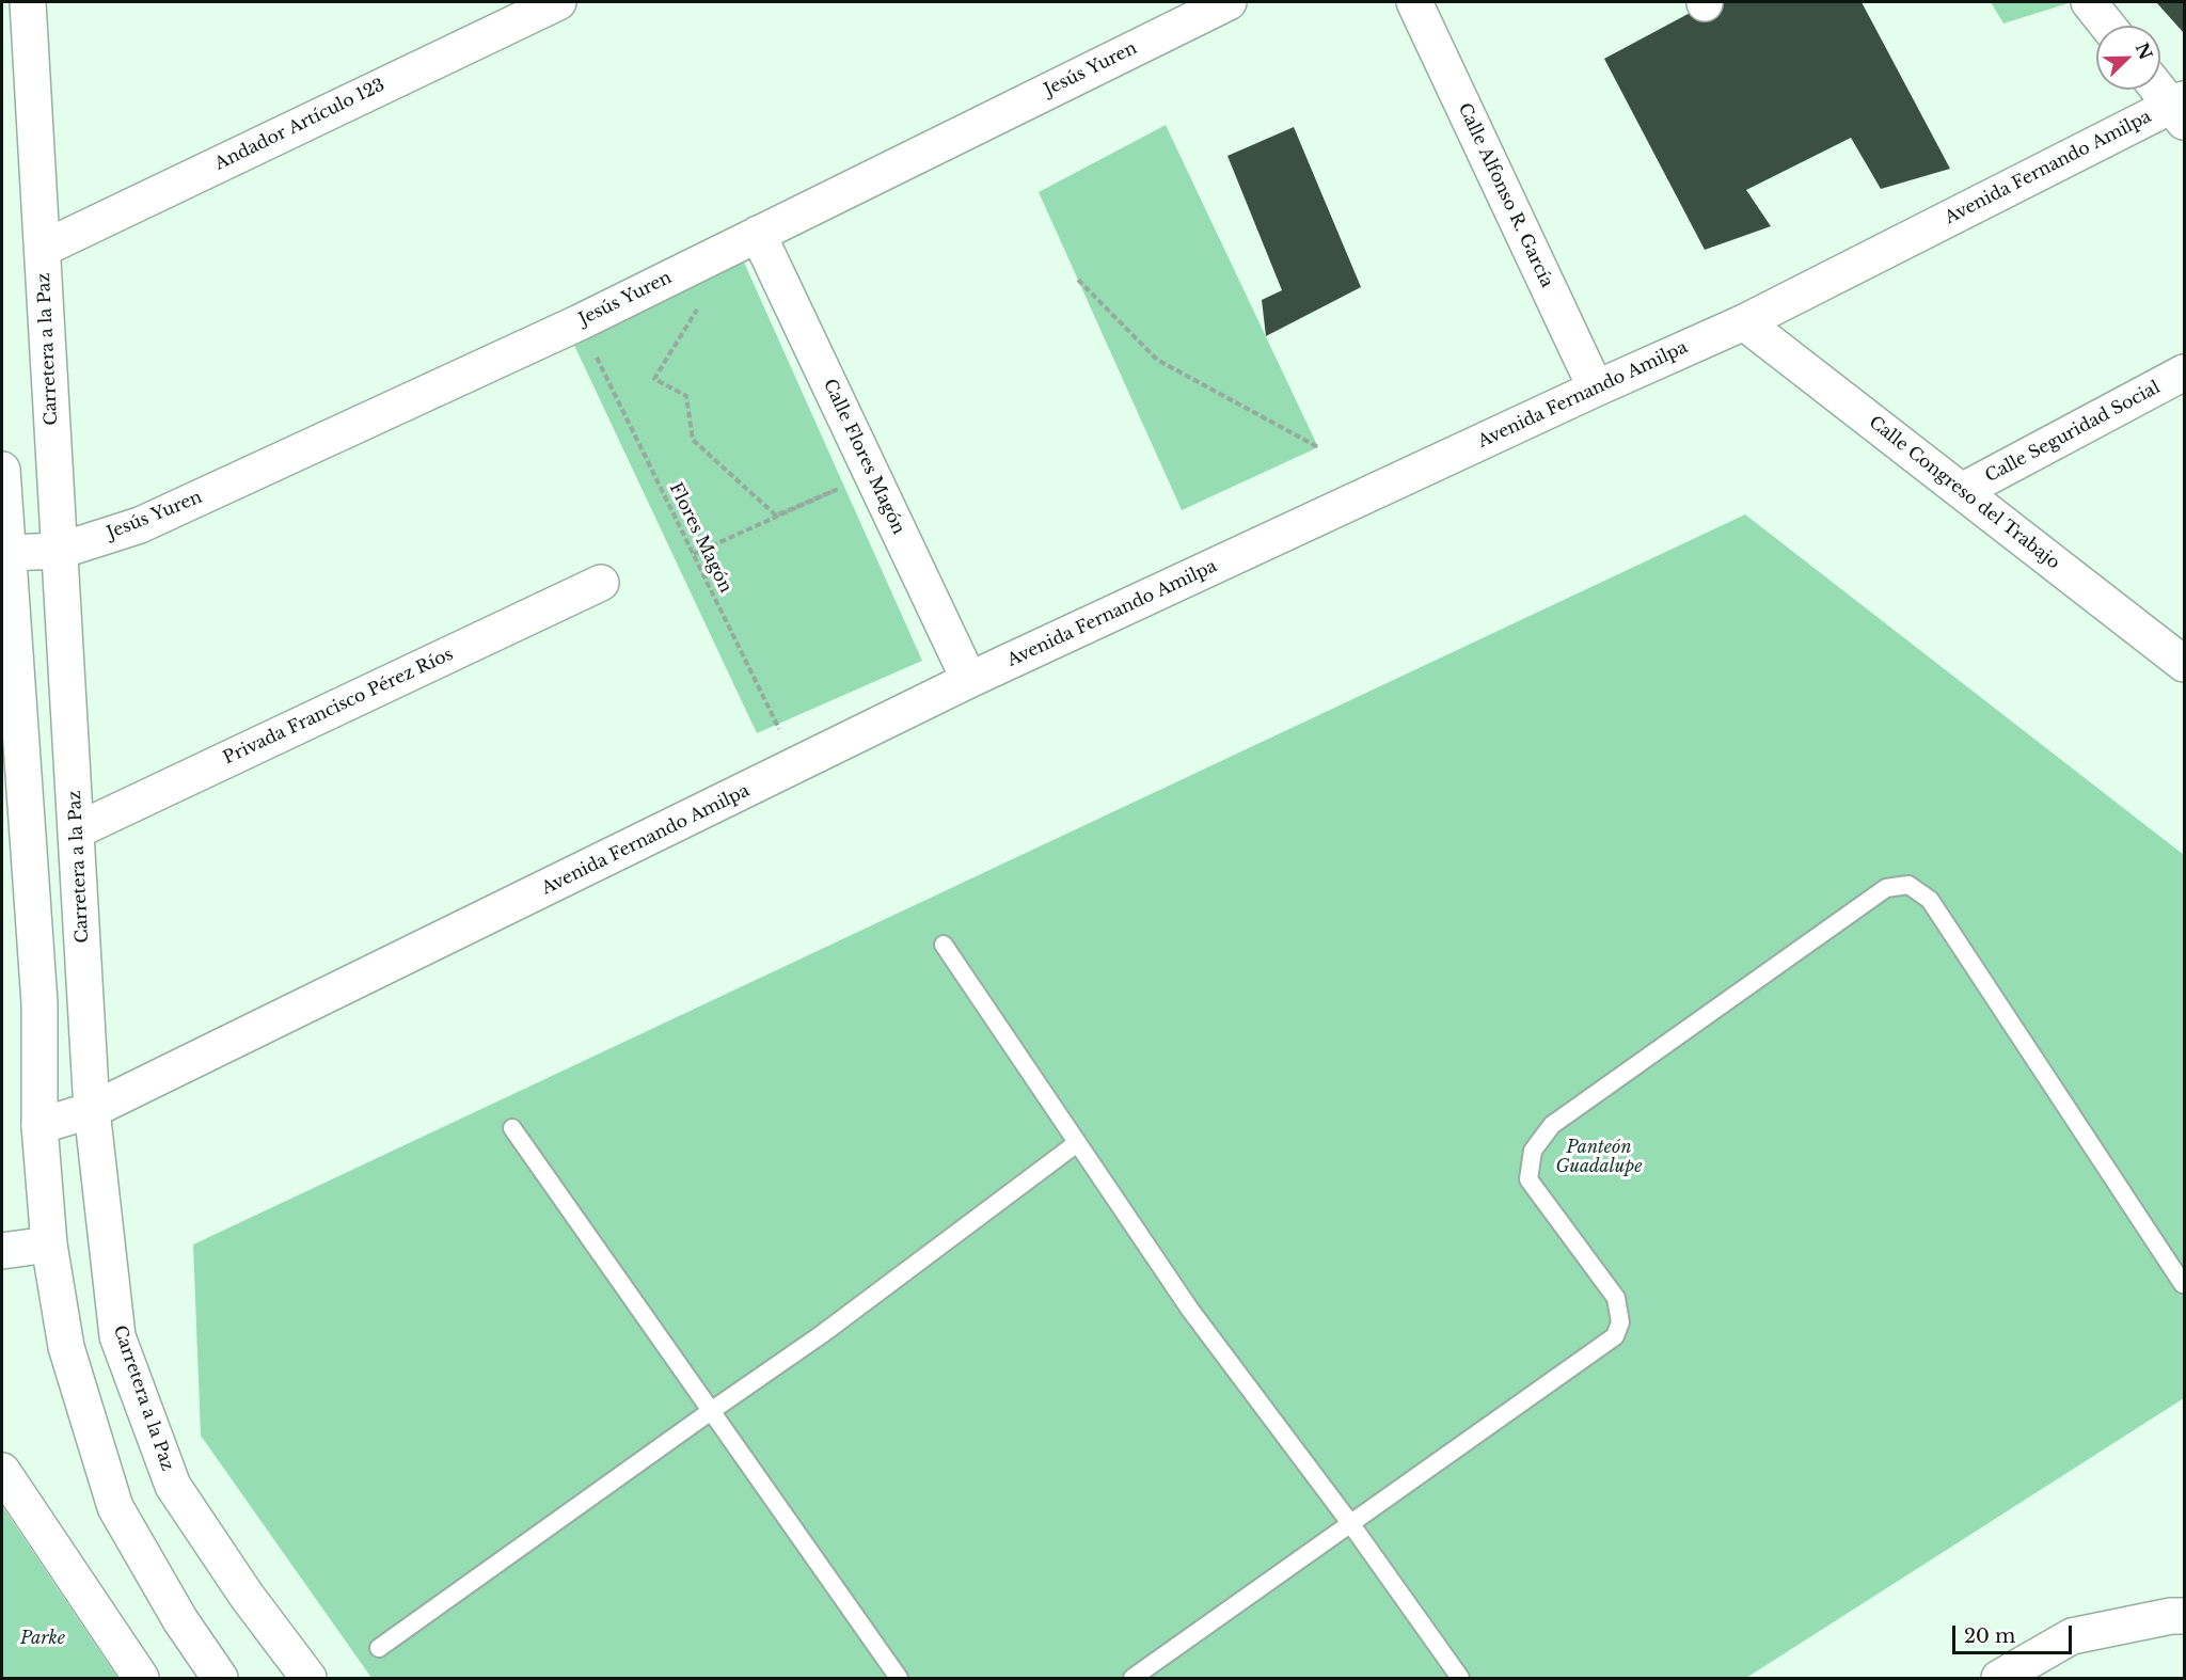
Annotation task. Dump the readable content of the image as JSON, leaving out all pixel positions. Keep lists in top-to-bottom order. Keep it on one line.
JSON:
{"streets":{"street":["Jesús Yuren","Andador Artículo 123","Avenida Fernando Amilpa","Calle Alfonso R. García","Carretera a la Paz","Calle Seguridad Social","Calle Flores Magón","Calle Congreso del Trabajo","Privada Francisco Pérez Ríos"],"path":["Flores Magón"]},"crossings":[["Jesús Yuren","Carretera a la Paz"],["Jesús Yuren","Calle Flores Magón"],["Jesús Yuren","Flores Magón"],["Andador Artículo 123","Carretera a la Paz"],["Avenida Fernando Amilpa","Calle Alfonso R. García"],["Avenida Fernando Amilpa","Carretera a la Paz"],["Avenida Fernando Amilpa","Calle Flores Magón"],["Avenida Fernando Amilpa","Calle Congreso del Trabajo"],["Avenida Fernando Amilpa","Flores Magón"],["Carretera a la Paz","Privada Francisco Pérez Ríos"],["Calle Seguridad Social","Calle Congreso del Trabajo"]],"parks":["Panteón Guadalupe","Parke"],"scale_bar":"20 m","north":"top right"}
